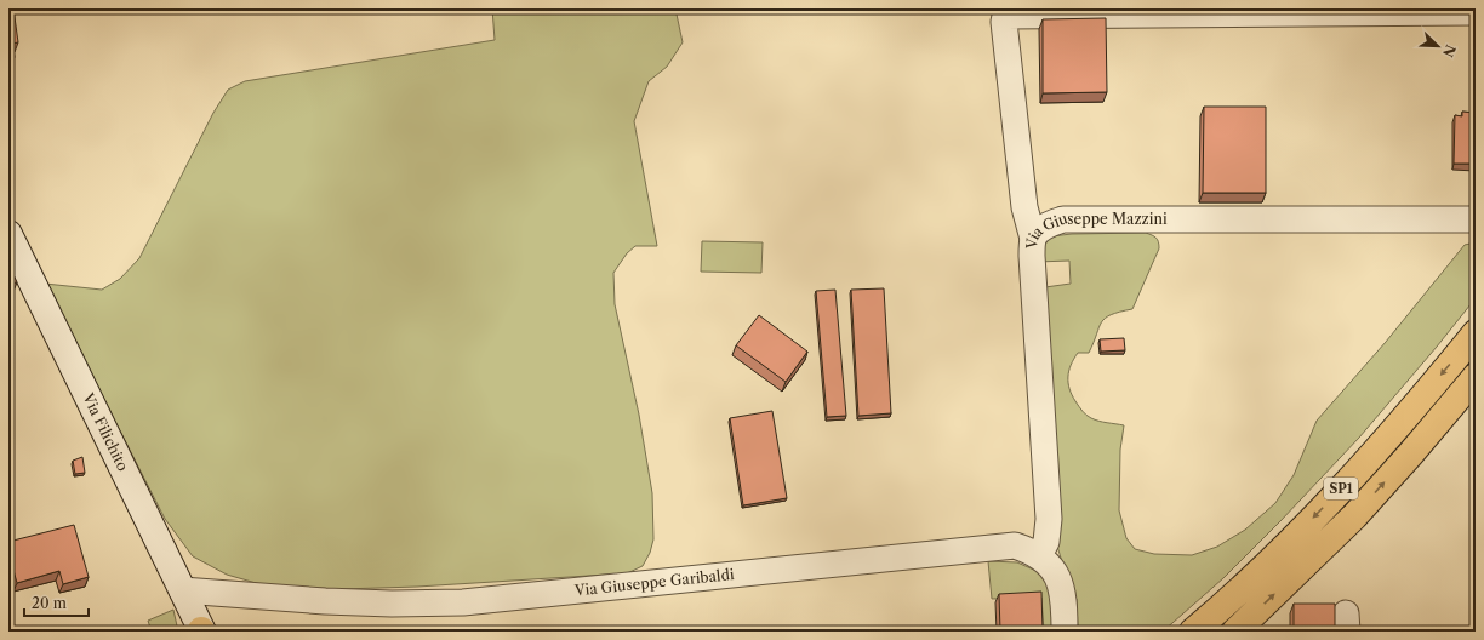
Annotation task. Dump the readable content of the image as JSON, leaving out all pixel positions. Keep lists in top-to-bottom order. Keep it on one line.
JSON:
{"streets":{"highway":["SP1"],"street":["Via Giuseppe Mazzini","Via Filichito","Via Giuseppe Garibaldi"]},"crossings":[["Via Giuseppe Mazzini","Via Giuseppe Garibaldi"],["Via Filichito","Via Giuseppe Garibaldi"]],"scale_bar":"20 m","north":"bottom right"}
